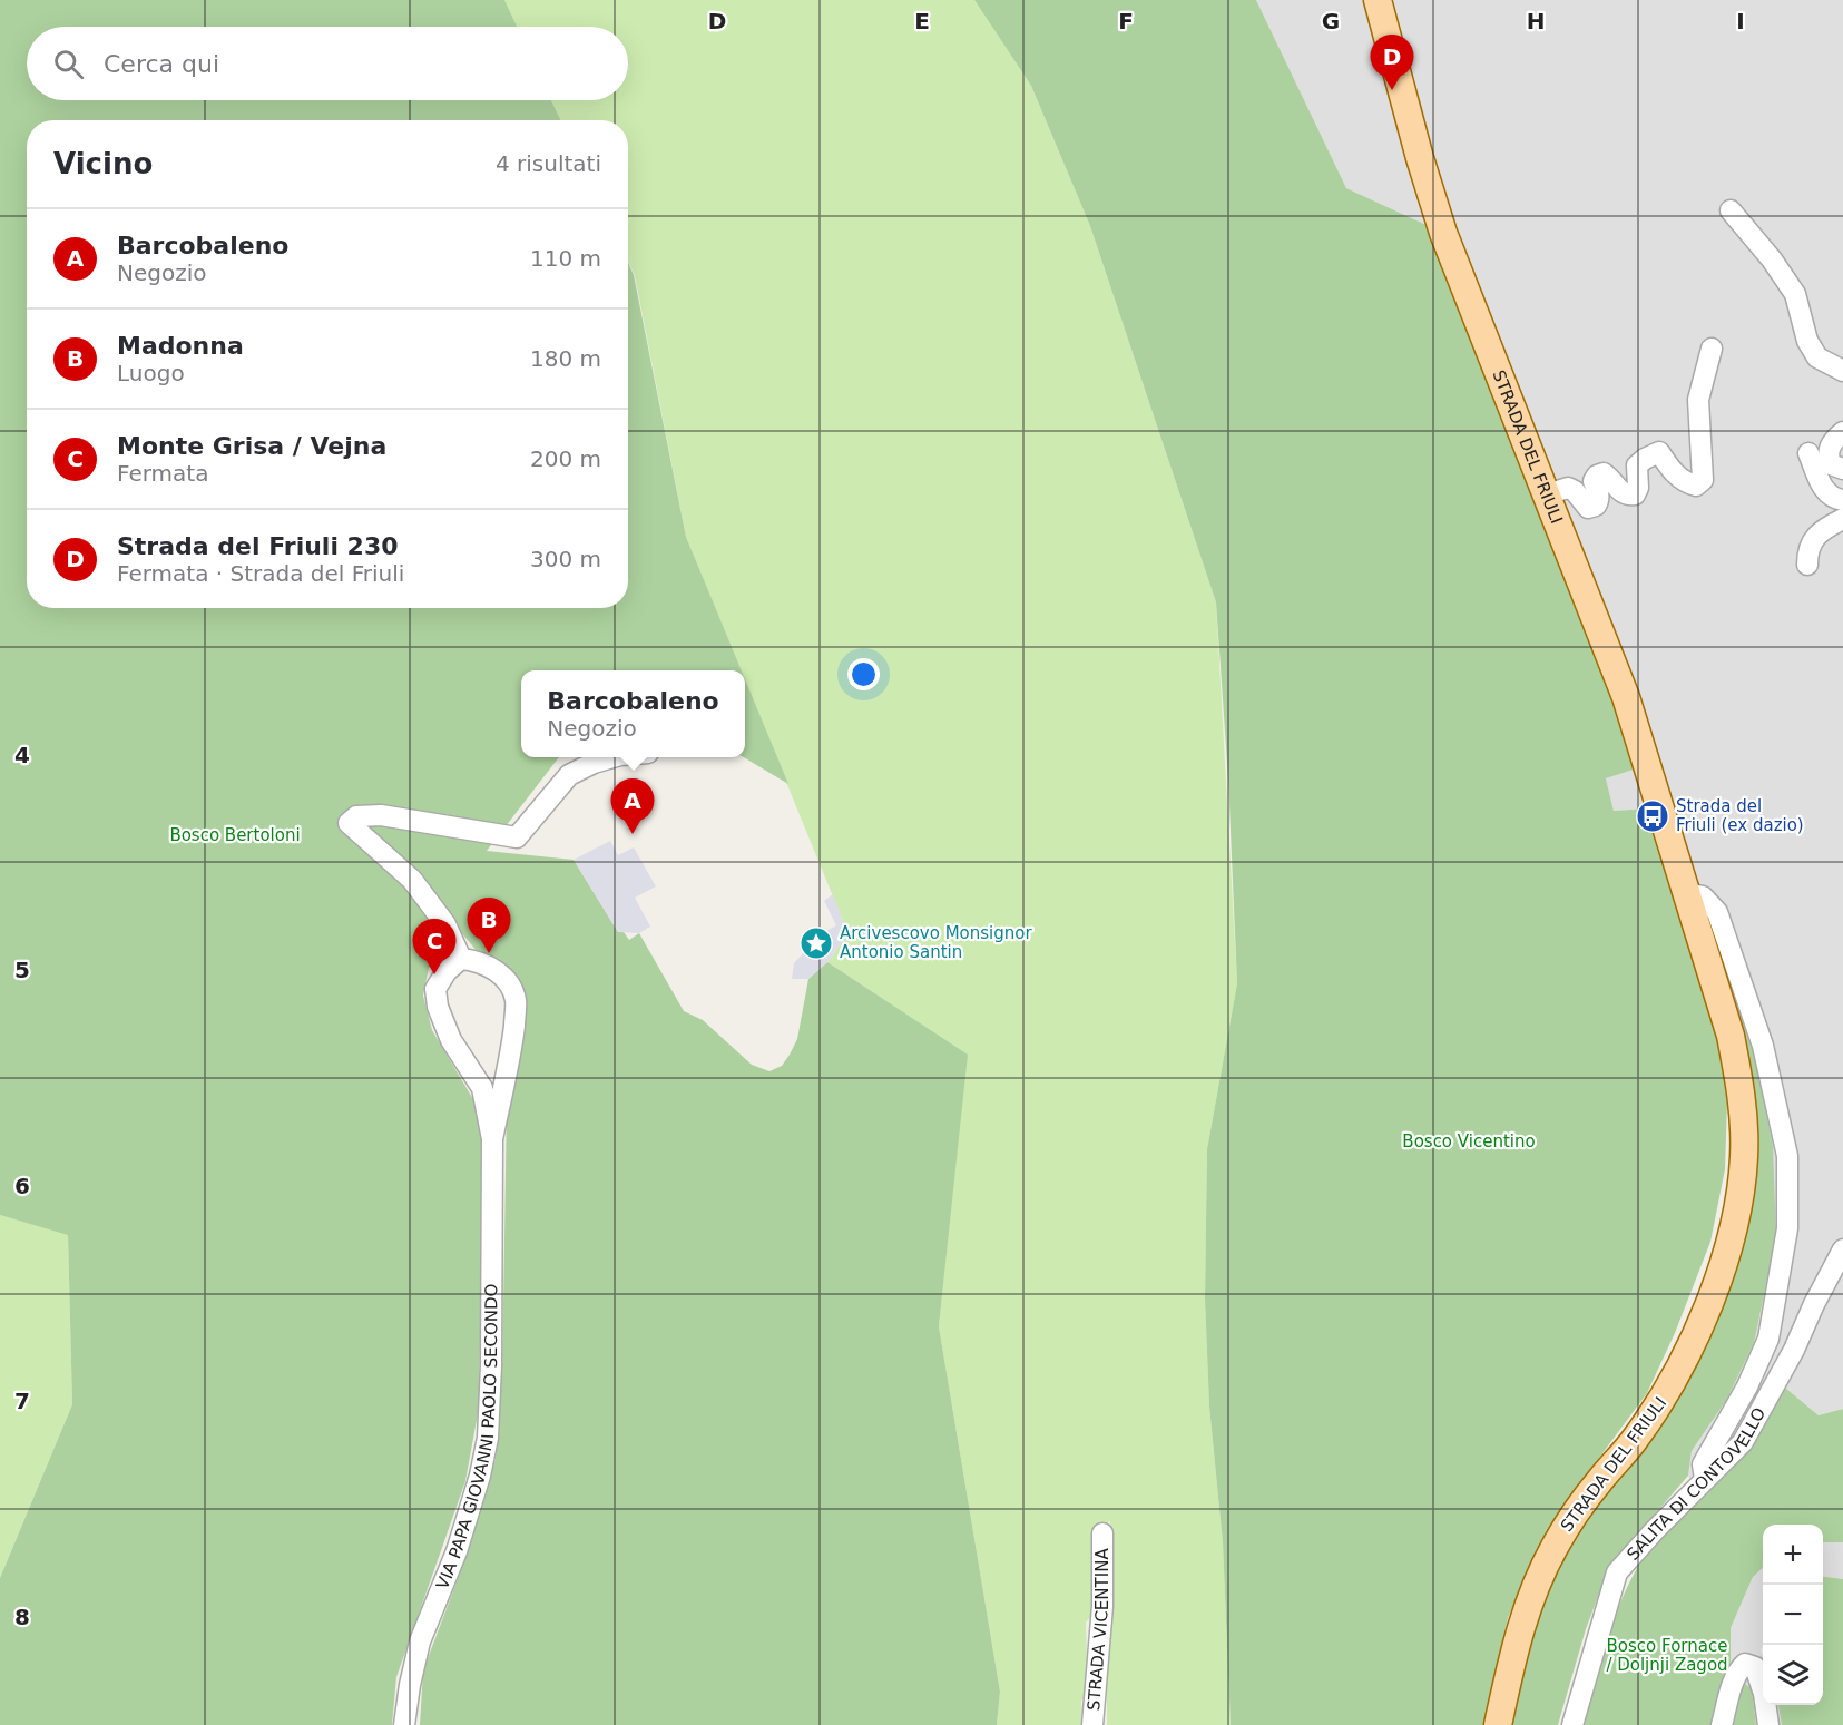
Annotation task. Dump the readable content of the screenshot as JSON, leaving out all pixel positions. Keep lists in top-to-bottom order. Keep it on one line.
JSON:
{"streets":{"main road":["STRADA DEL FRIULI"],"street":["VIA PAPA GIOVANNI PAOLO SECONDO","SALITA DI CONTOVELLO","STRADA VICENTINA"]},"parks":["Bosco Bertoloni","Bosco Vicentino","Bosco Fornace / Doljnji Zagod"],"places":{"bus stop":["Strada del Friuli (ex dazio)"],"place":["Arcivescovo Monsignor Antonio Santin"]},"page":{"search":"Cerca qui","pins":["D","A","B","C"],"heading":["Vicino","4 risultati"],"list":[{"mark":"A","name":"Barcobaleno","note":"Negozio","value":"110 m"},{"mark":"B","name":"Madonna","note":"Luogo","value":"180 m"},{"mark":"C","name":"Monte Grisa / Vejna","note":"Fermata","value":"200 m"},{"mark":"D","name":"Strada del Friuli 230","note":"Fermata · Strada del Friuli","value":"300 m"}],"popup":["Barcobaleno","Negozio"],"map_buttons":["+","−"]},"grid":{"columns":["D","E","F","G","H","I"],"rows":["4","5","6","7","8"]}}
